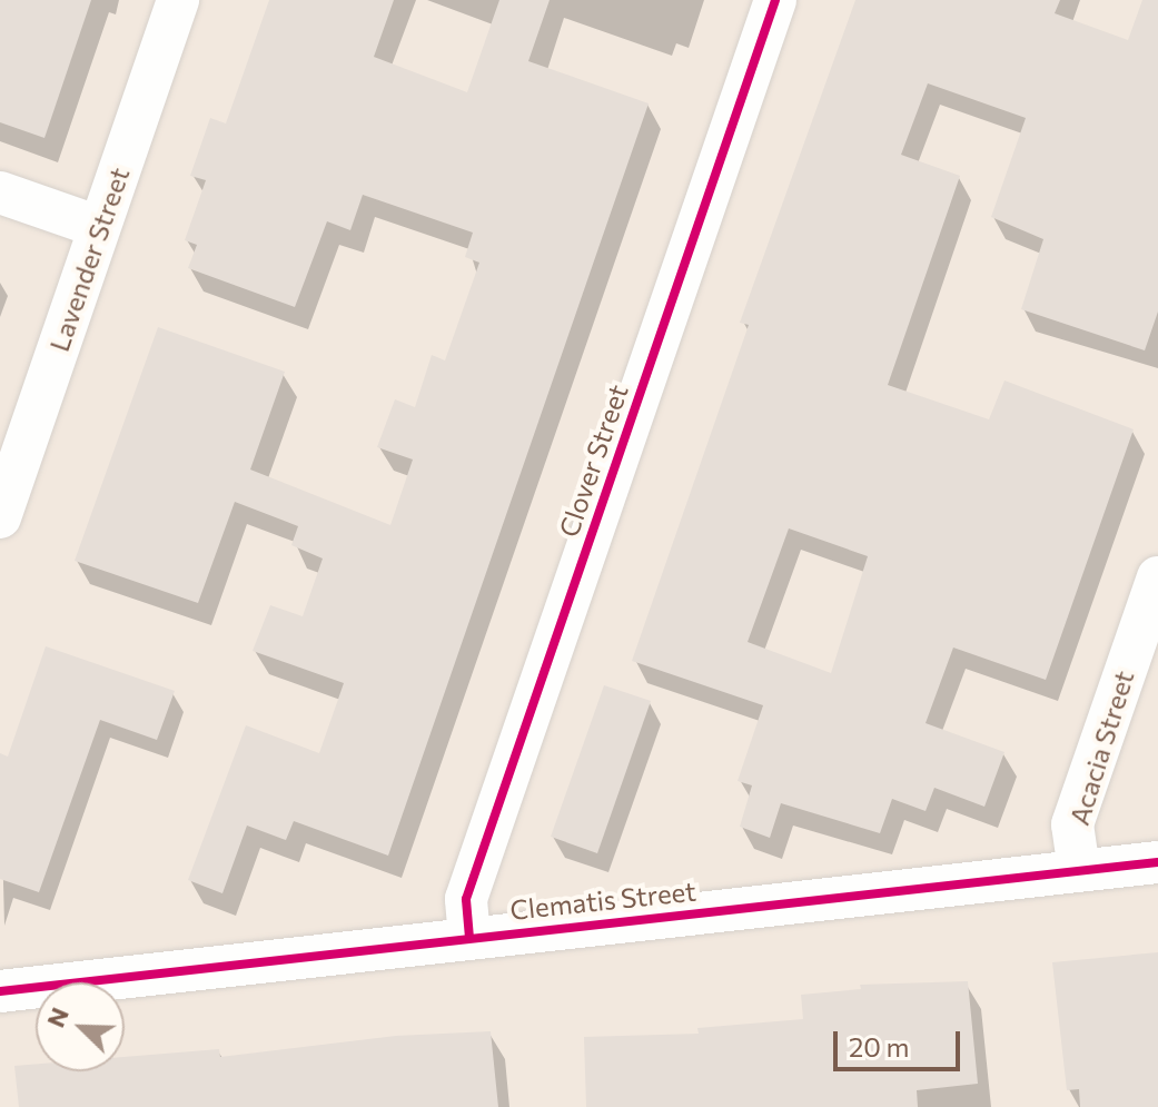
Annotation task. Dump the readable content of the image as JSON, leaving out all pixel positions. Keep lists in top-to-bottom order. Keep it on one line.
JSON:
{"streets":{"street":["Lavender Street","Clover Street","Acacia Street","Clematis Street"]},"crossings":[["Clover Street","Clematis Street"],["Acacia Street","Clematis Street"]],"scale_bar":"20 m","north":"top left"}
